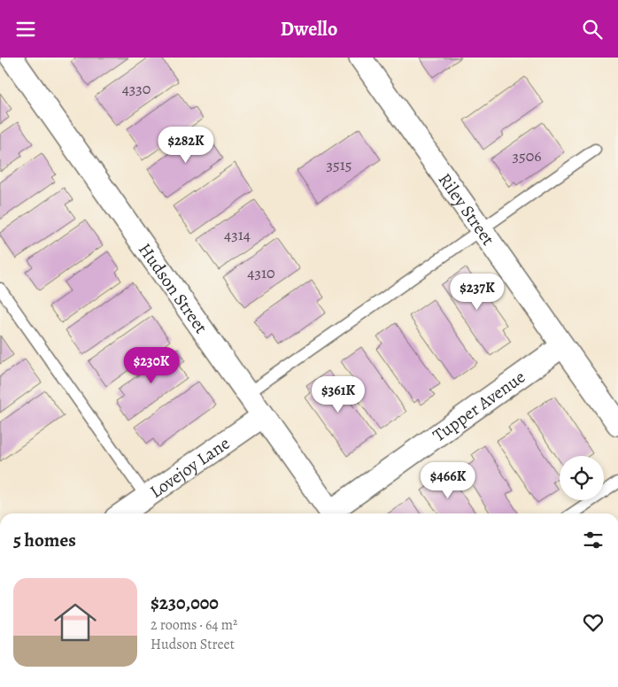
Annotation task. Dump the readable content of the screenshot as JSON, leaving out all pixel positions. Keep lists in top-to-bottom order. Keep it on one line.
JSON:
{"streets":{"street":["Riley Street","Hudson Street","Tupper Avenue","Lovejoy Lane"]},"crossings":[["Riley Street","Tupper Avenue"],["Hudson Street","Lovejoy Lane"]],"house_numbers":["4330","3506","3515","4314","4310"],"page":{"header":"Dwello","price":["$282K","$237K","$230K","$361K","$466K"],"heading":"5 homes","list":[{"name":"$230,000","note":"2 rooms · 64 m² · Hudson Street"}]}}
